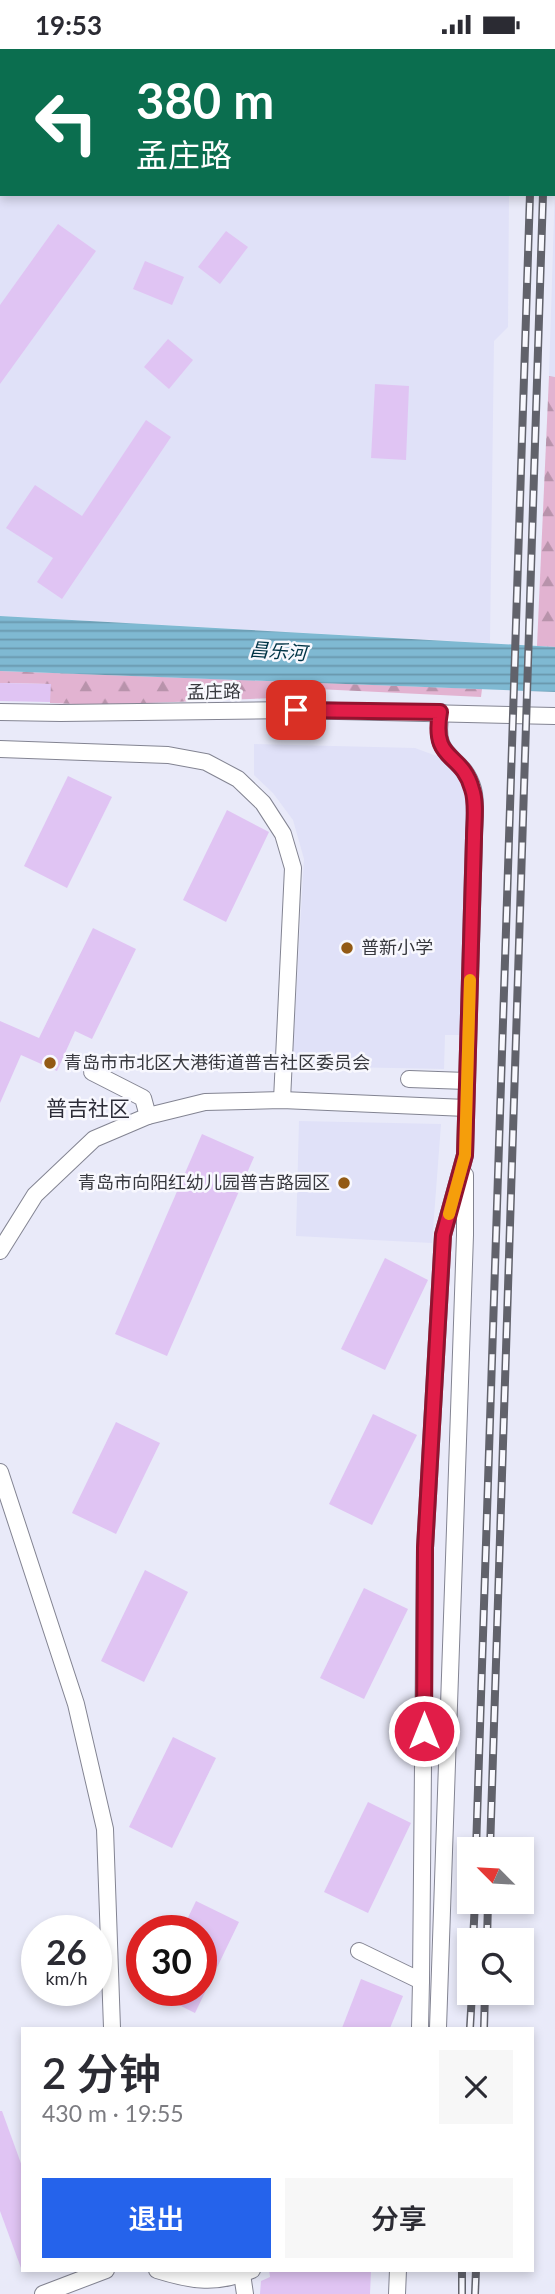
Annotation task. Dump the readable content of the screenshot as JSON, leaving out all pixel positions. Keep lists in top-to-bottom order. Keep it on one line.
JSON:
{"streets":{"street":["孟庄路"]},"districts":["普吉社区"],"water":["昌乐河"],"places":["普新小学","青岛市市北区大港街道普吉社区委员会","青岛市向阳红幼儿园普吉路园区"],"north":"top left","page":{"status":"19:53","turn":["380 m","孟庄路"],"speed":"26 km/h","limit":"30","heading":["2 分钟","430 m · 19:55"],"buttons":["退出","分享"]}}
